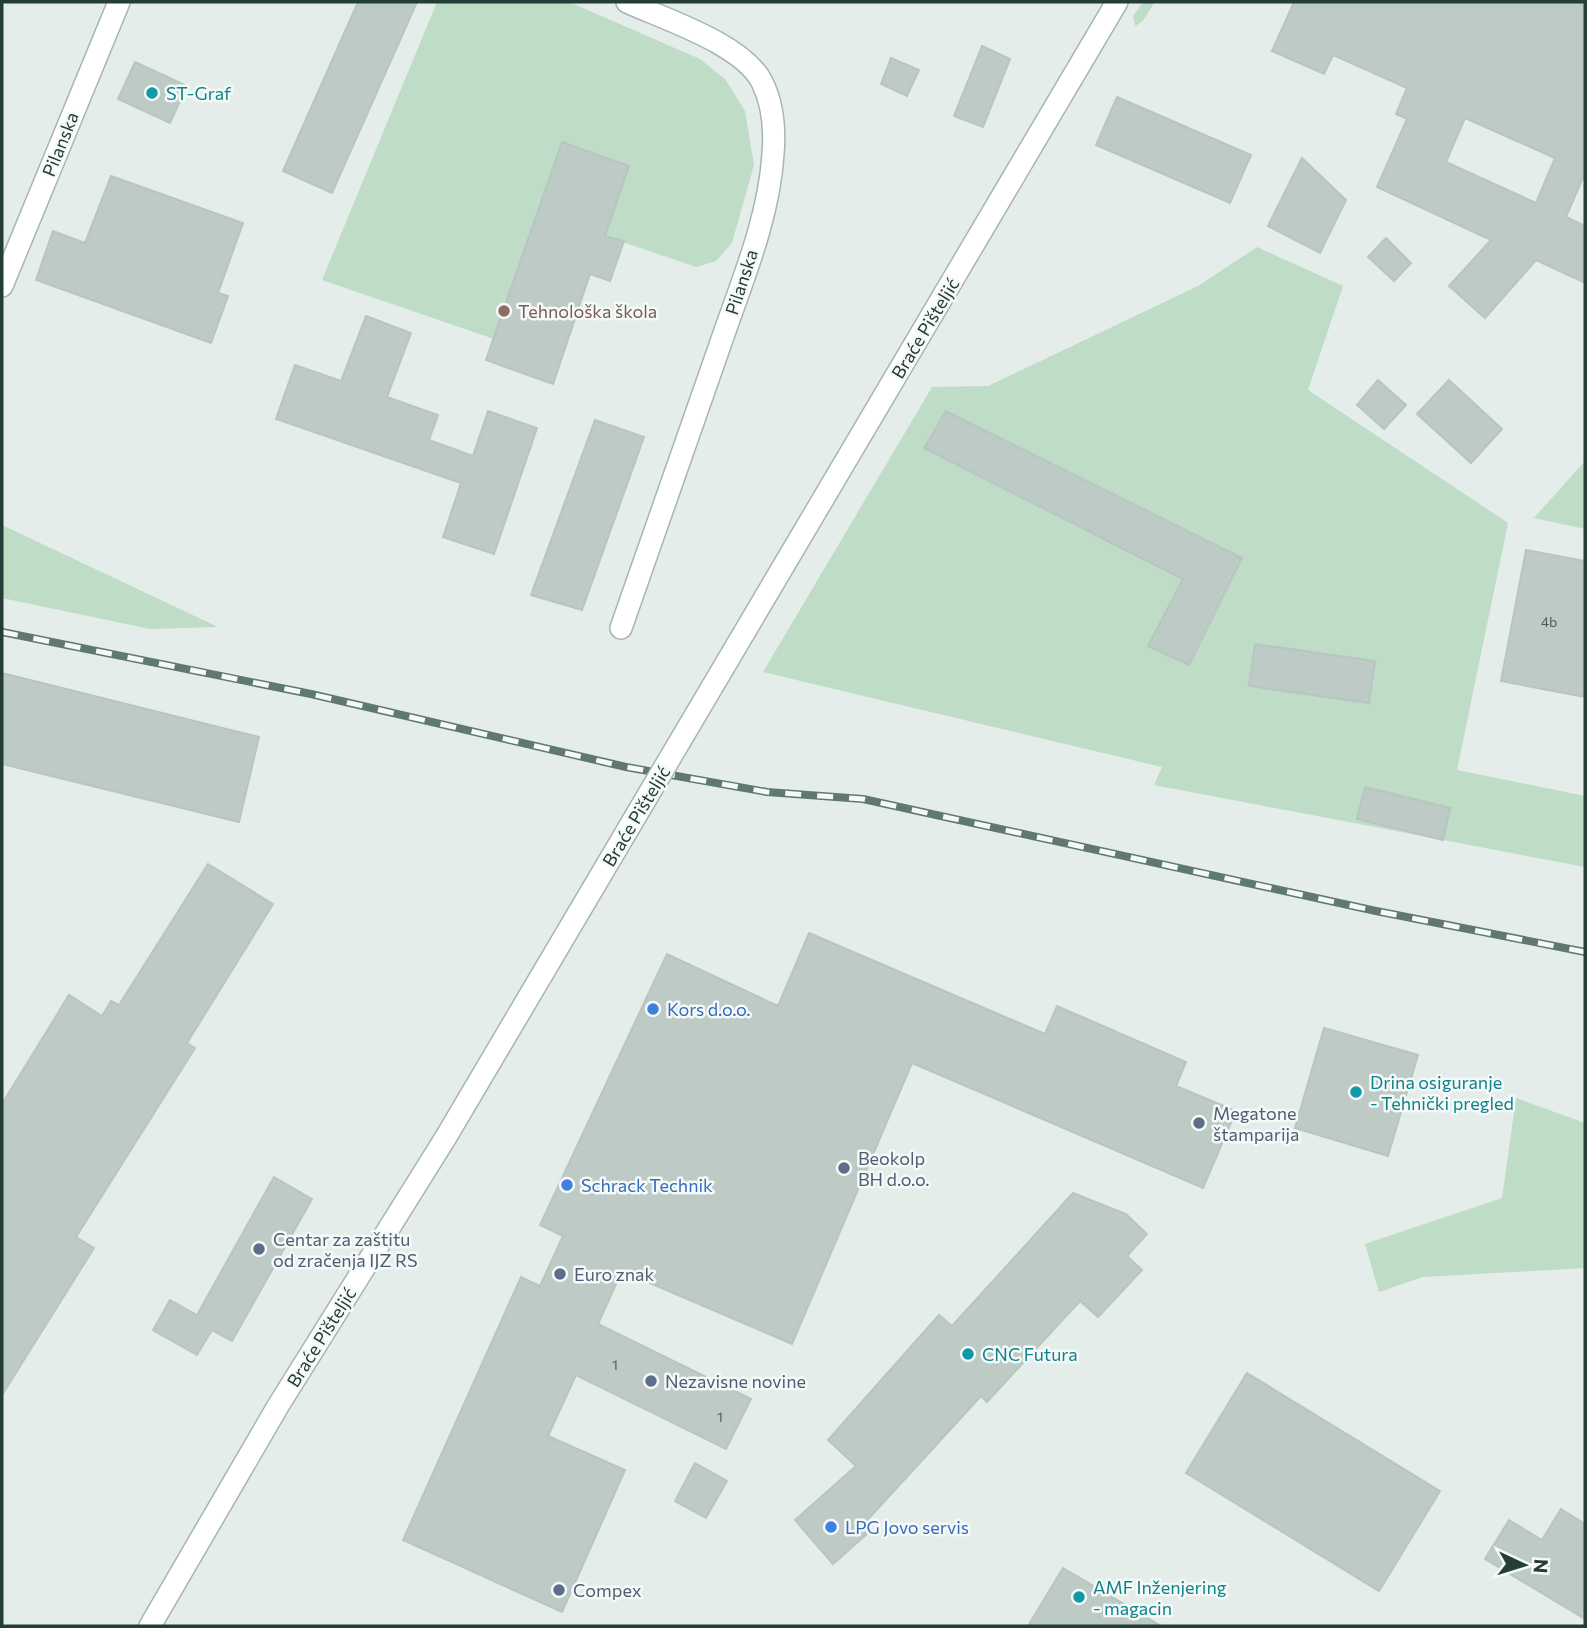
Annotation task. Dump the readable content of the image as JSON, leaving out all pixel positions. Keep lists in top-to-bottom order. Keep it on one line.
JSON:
{"streets":{"street":["Pilanska","Braće Pišteljić"]},"places":["ST-Graf","Tehnološka škola","Kors d.o.o.","Drina osiguranje - Tehnički pregled","Megatone štamparija","Beokolp BH d.o.o.","Schrack Technik","Centar za zaštitu od zračenja IJZ RS","Euro znak","CNC Futura","Nezavisne novine","LPG Jovo servis","Compex","AMF Inženjering - magacin"],"house_numbers":["4b","1","1"],"north":"right"}
